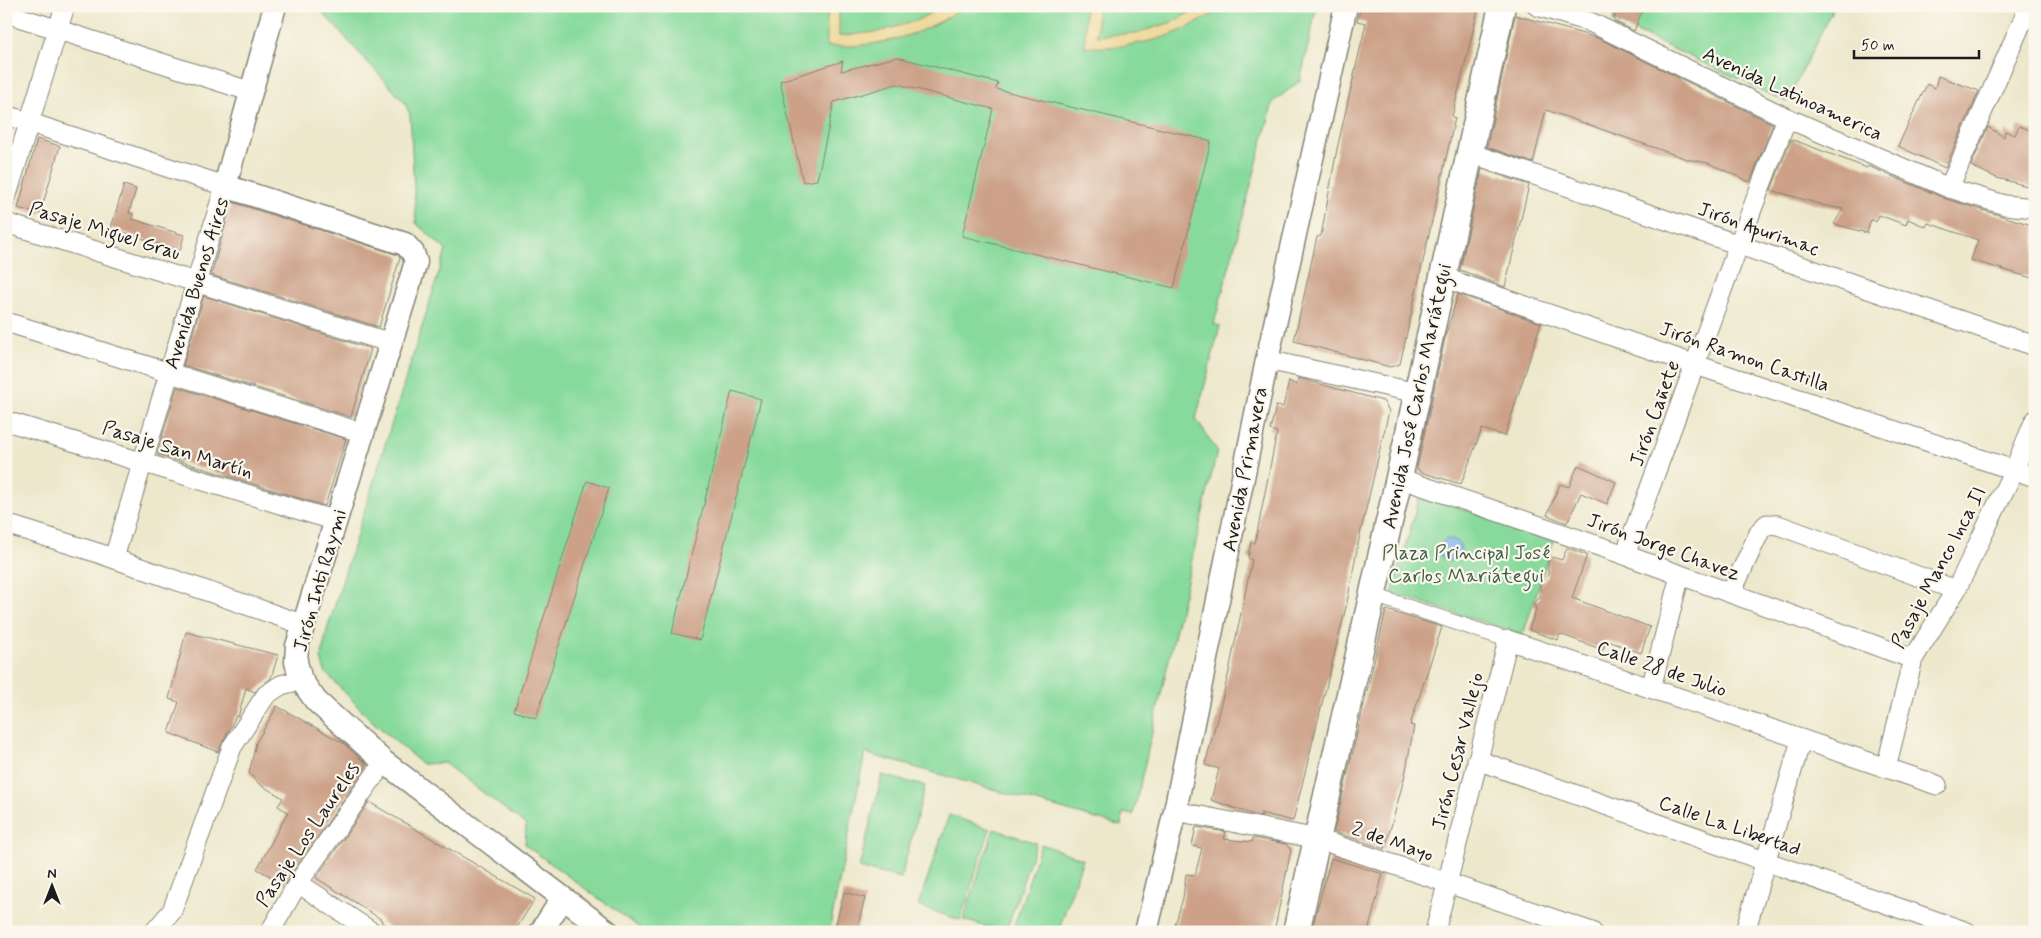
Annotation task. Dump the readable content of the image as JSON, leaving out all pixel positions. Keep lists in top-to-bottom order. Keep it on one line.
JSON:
{"streets":{"main road":["Avenida José Carlos Mariátegui"],"street":["Avenida Latinoamerica","Jirón Apurimac","Pasaje Miguel Grau","Avenida Buenos Aires","Jirón Ramon Castilla","Jirón Cañete","Pasaje San Martín","Avenida Primavera","Jirón Jorge Chavez","Pasaje Manco Inca II","Jirón Inti Raymi","Calle 28 de Julio","Jirón Cesar Vallejo","Calle La Libertad","Pasaje Los Laureles","2 de Mayo"]},"crossings":[["Avenida Latinoamerica","Jirón Cañete"],["Jirón Apurimac","Avenida José Carlos Mariátegui"],["Jirón Apurimac","Jirón Cañete"],["Pasaje Miguel Grau","Avenida Buenos Aires"],["Pasaje Miguel Grau","Jirón Inti Raymi"],["Avenida Buenos Aires","Pasaje San Martín"],["Avenida Buenos Aires","Jirón Inti Raymi"],["Jirón Ramon Castilla","Avenida José Carlos Mariátegui"],["Jirón Ramon Castilla","Jirón Cañete"],["Jirón Ramon Castilla","Pasaje Manco Inca II"],["Avenida José Carlos Mariátegui","Jirón Jorge Chavez"],["Avenida José Carlos Mariátegui","Calle 28 de Julio"],["Avenida José Carlos Mariátegui","2 de Mayo"],["Jirón Cañete","Jirón Jorge Chavez"],["Pasaje San Martín","Jirón Inti Raymi"],["Avenida Primavera","2 de Mayo"],["Jirón Jorge Chavez","Pasaje Manco Inca II"],["Pasaje Manco Inca II","Calle 28 de Julio"],["Jirón Inti Raymi","Pasaje Los Laureles"],["Calle 28 de Julio","Jirón Cesar Vallejo"],["Jirón Cesar Vallejo","Calle La Libertad"],["Jirón Cesar Vallejo","2 de Mayo"]],"parks":["Plaza Principal José Carlos Mariátegui"],"scale_bar":"50 m","north":"top"}
